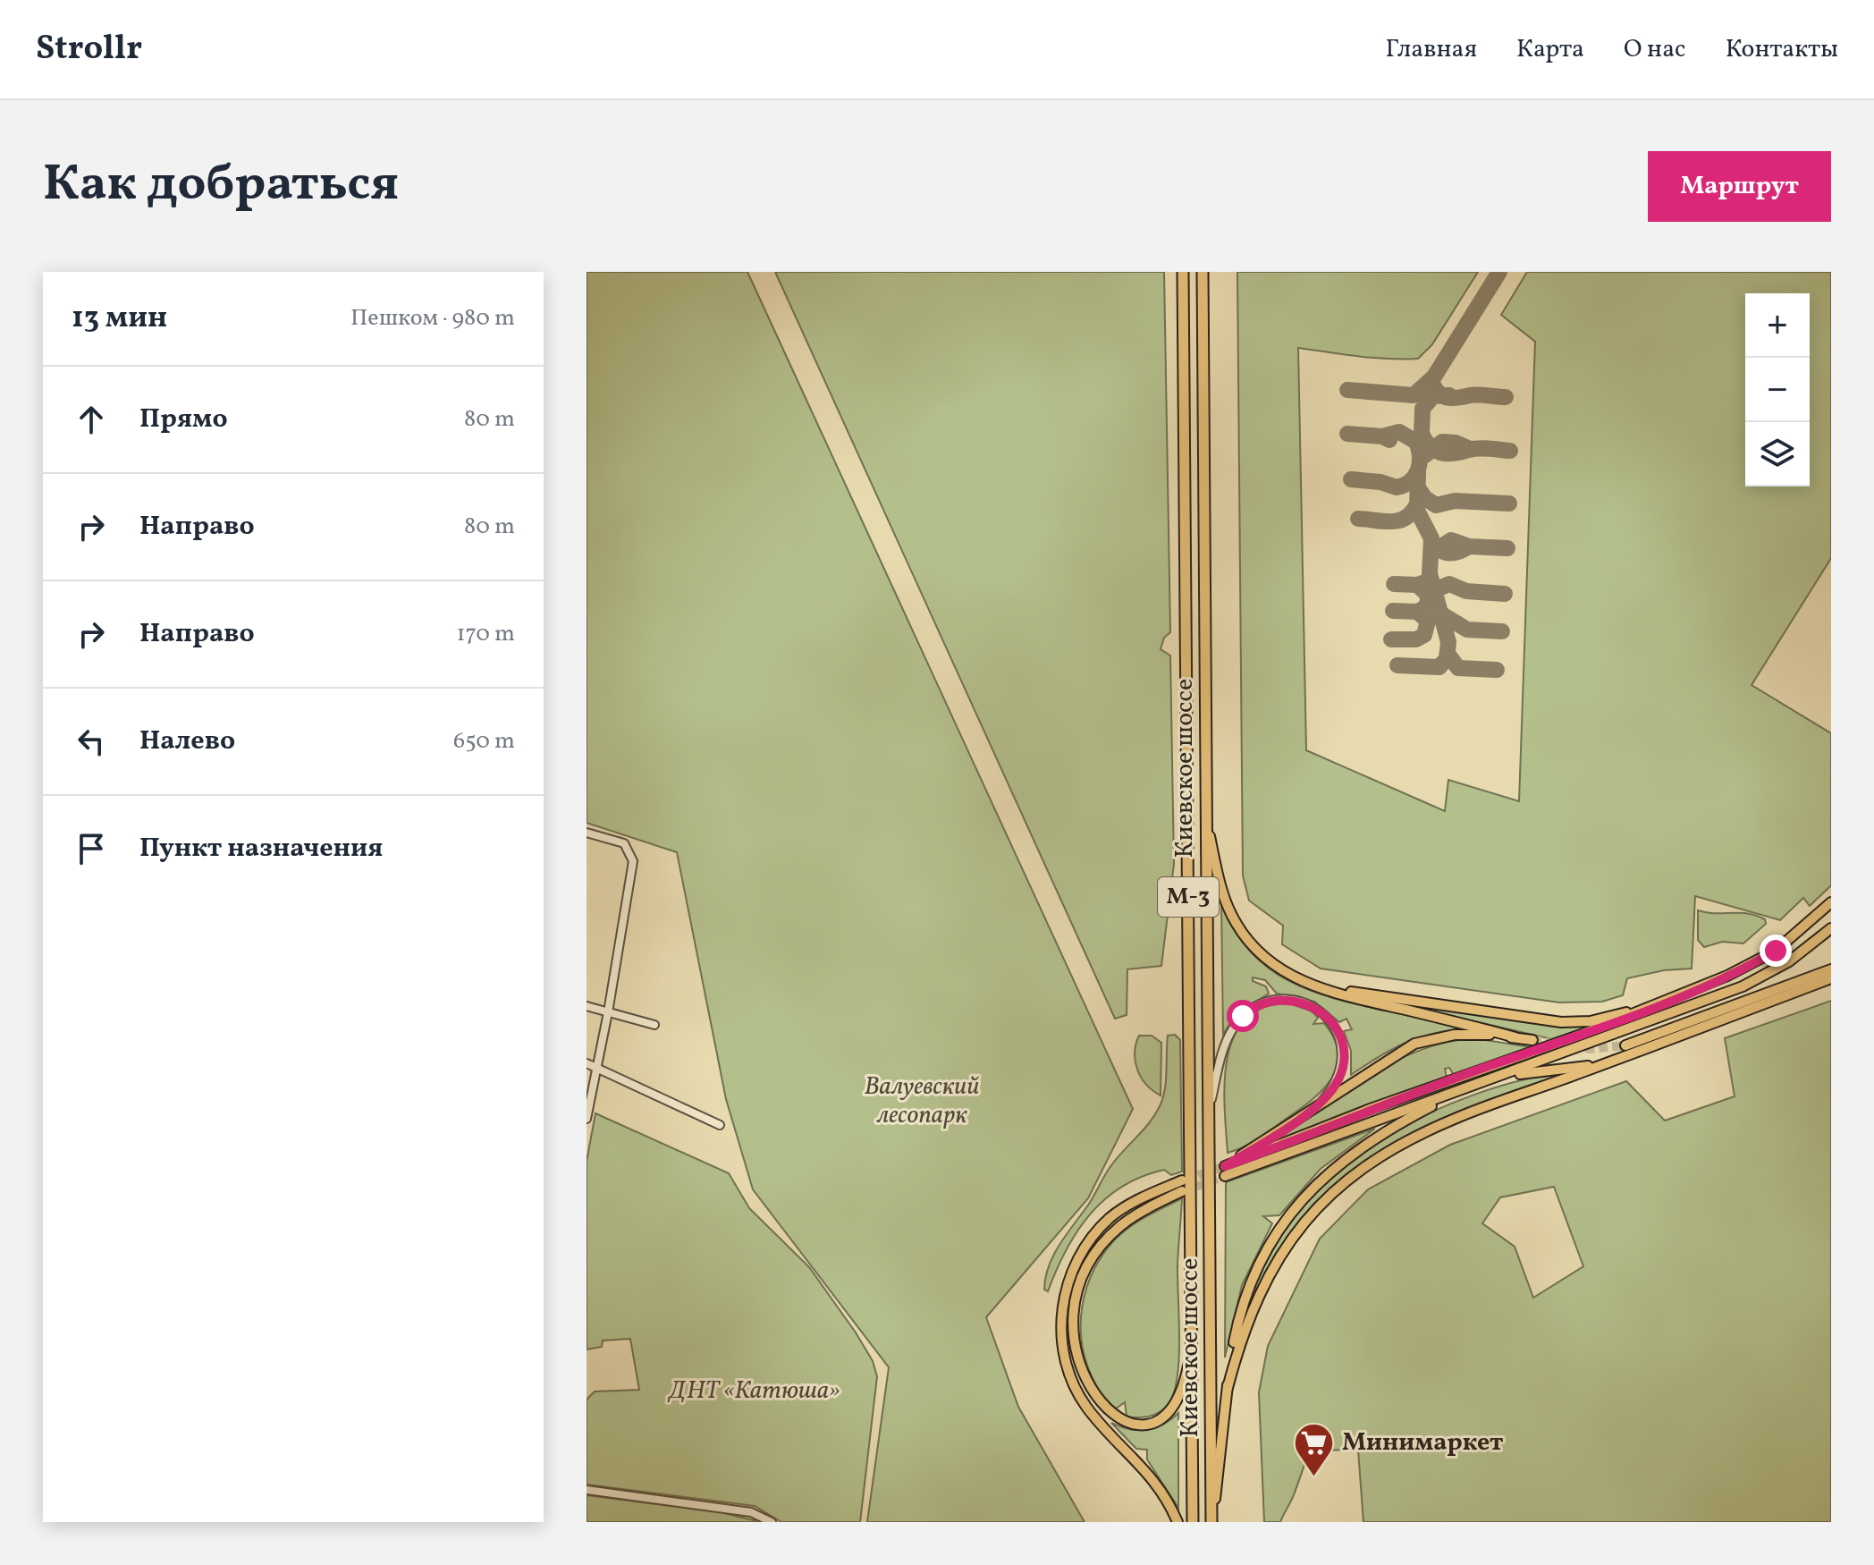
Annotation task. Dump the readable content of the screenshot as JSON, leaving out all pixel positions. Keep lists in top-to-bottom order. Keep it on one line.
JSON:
{"streets":{"highway":["Киевское шоссе","М-3"]},"parks":["Валуевский лесопарк","ДНТ «Катюша»"],"places":{"supermarket":["Минимаркет"]},"page":{"header":"Strollr","nav":["Главная","Карта","О нас","Контакты"],"title":"Как добраться","buttons":"Маршрут","heading":["13 мин","Пешком · 980 m"],"map_buttons":["+","−"],"list":[["Прямо","80 m"],["Направо","80 m"],["Направо","170 m"],["Налево","650 m"],"Пункт назначения"]}}
